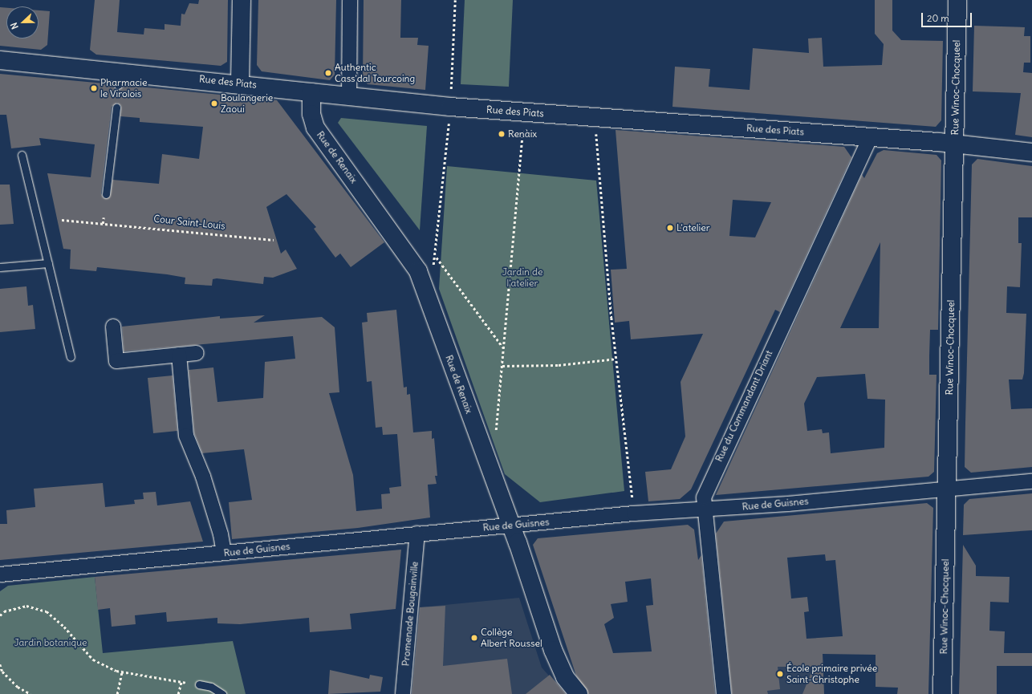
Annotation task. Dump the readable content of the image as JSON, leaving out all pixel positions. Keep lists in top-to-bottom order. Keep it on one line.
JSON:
{"streets":{"street":["Rue des Piats","Rue Winoc-Chocqueel","Rue de Renaix","Rue du Commandant Driant","Rue de Guisnes","Promenade Bougainville"],"path":["Cour Saint-Louis"]},"crossings":[["Rue des Piats","Rue Winoc-Chocqueel"],["Rue des Piats","Rue de Renaix"],["Rue des Piats","Rue du Commandant Driant"],["Rue Winoc-Chocqueel","Rue de Guisnes"],["Rue de Renaix","Rue de Guisnes"],["Rue du Commandant Driant","Rue de Guisnes"],["Rue de Guisnes","Promenade Bougainville"]],"parks":["Jardin de l'atelier","Jardin botanique"],"places":["Authentic Cass'dal Tourcoing","Pharmacie le Virolois","Boulangerie Zaoui","Renaix","L'atelier","Collège Albert Roussel","École primaire privée Saint-Christophe"],"scale_bar":"20 m","north":"left"}
